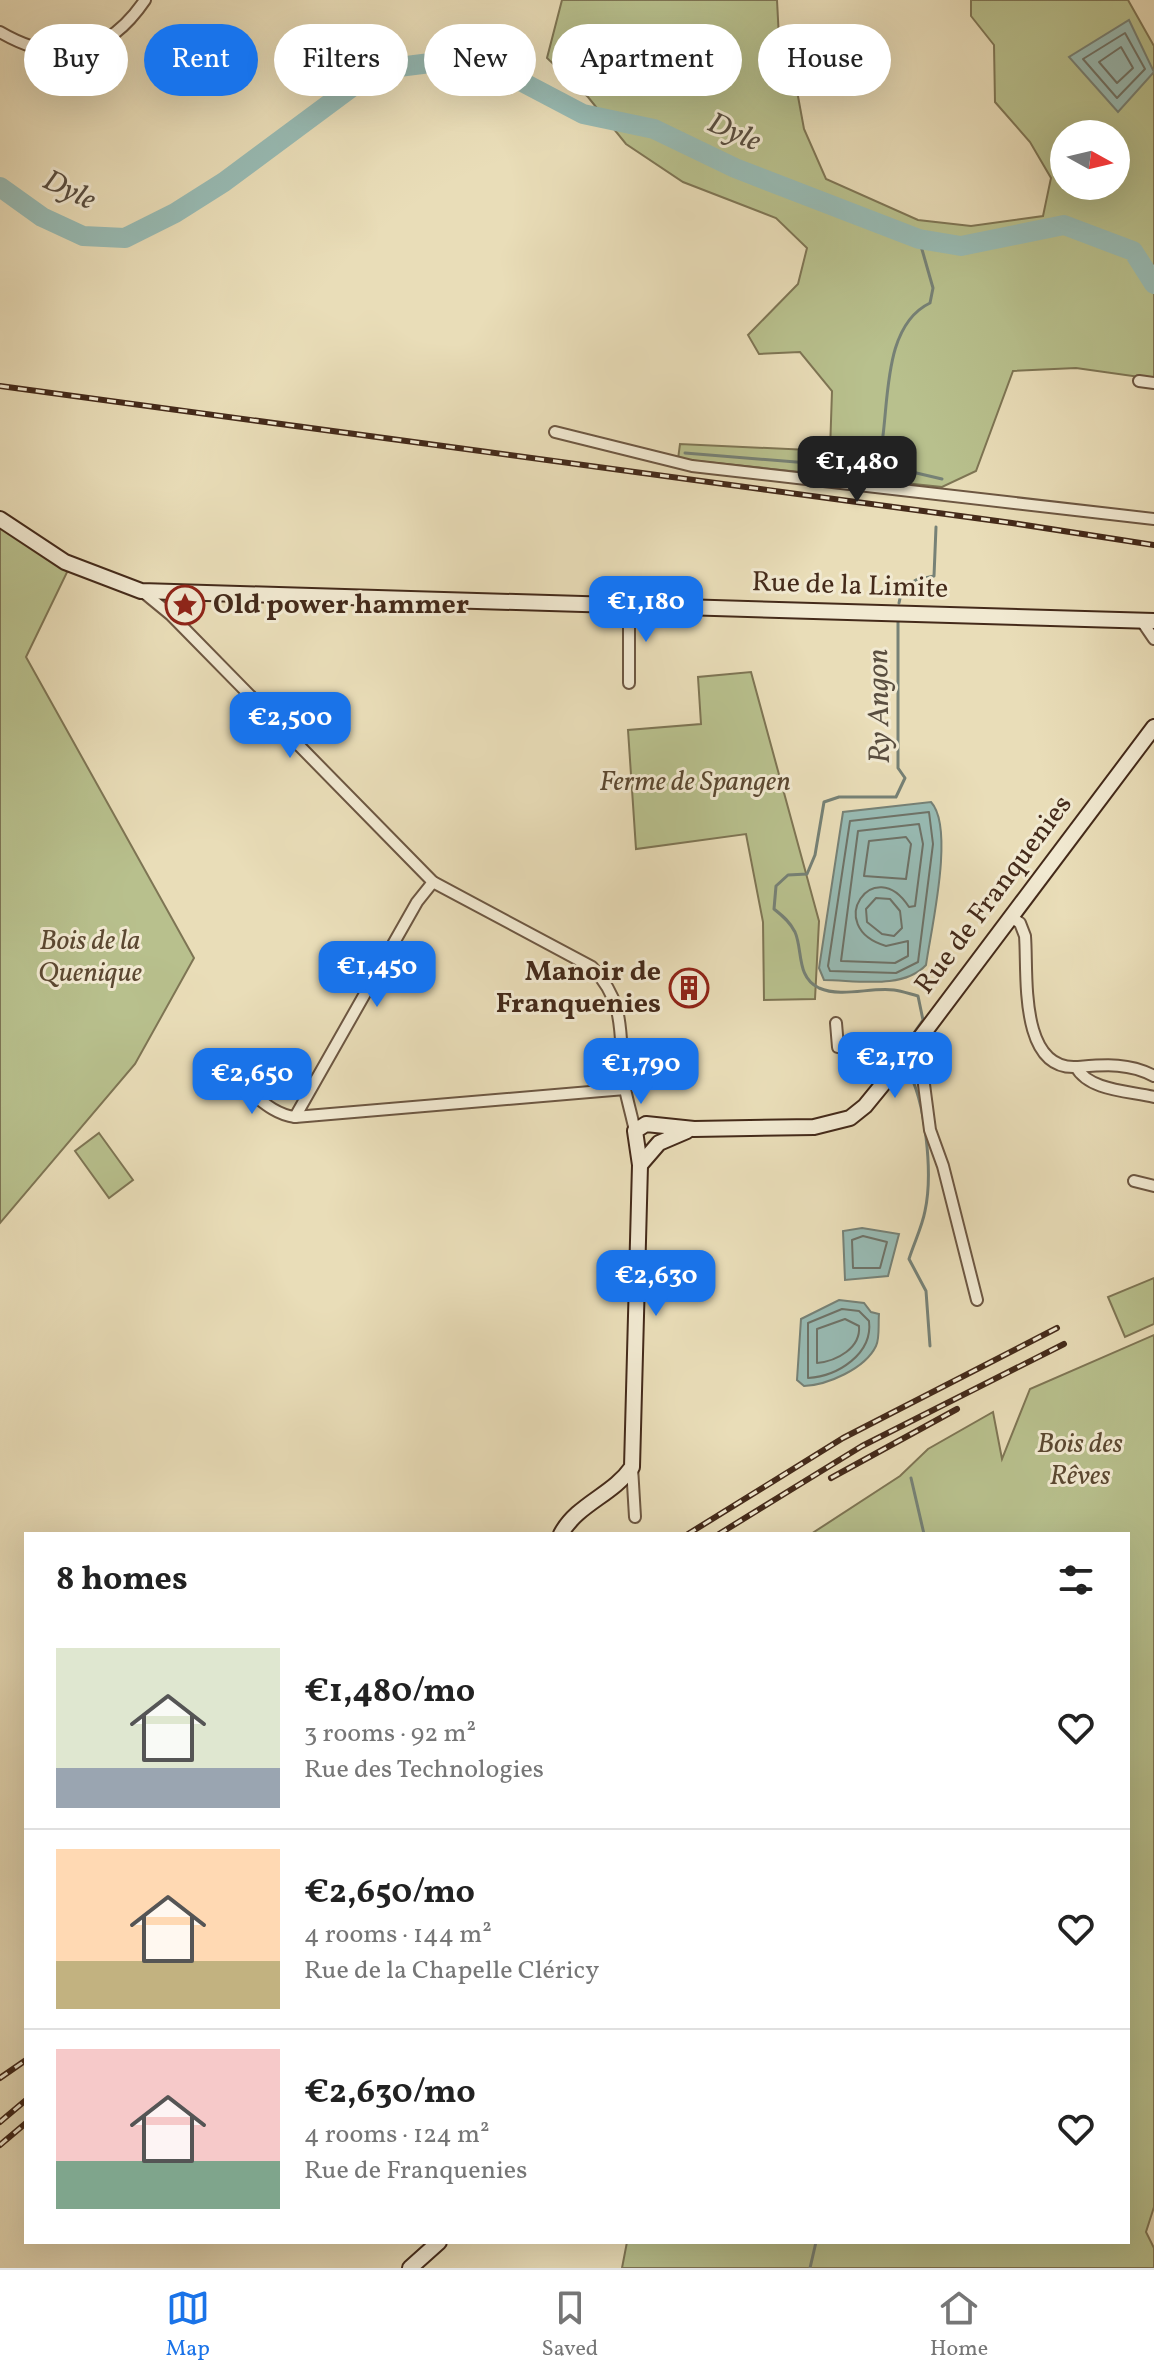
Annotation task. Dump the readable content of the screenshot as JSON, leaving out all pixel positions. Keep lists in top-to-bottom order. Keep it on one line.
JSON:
{"streets":{"street":["Rue de la Limite","Rue de Franquenies"]},"water":["Dyle","Ry Angon"],"parks":["Ferme de Spangen","Bois de la Quenique","Bois des Rêves"],"places":{"place":["Old power hammer"],"building":["Manoir de Franquenies"]},"north":"right","page":{"chip":["Buy","Rent","Filters","New","Apartment","House"],"price":["€1,480","€1,180","€2,500","€1,450","€2,170","€1,790","€2,650","€2,630"],"heading":"8 homes","list":[{"name":"€1,480/mo","note":"3 rooms · 92 m² · Rue des Technologies"},{"name":"€2,650/mo","note":"4 rooms · 144 m² · Rue de la Chapelle Cléricy"},{"name":"€2,630/mo","note":"4 rooms · 124 m² · Rue de Franquenies"}],"tabs":["Map","Saved","Home"]}}
